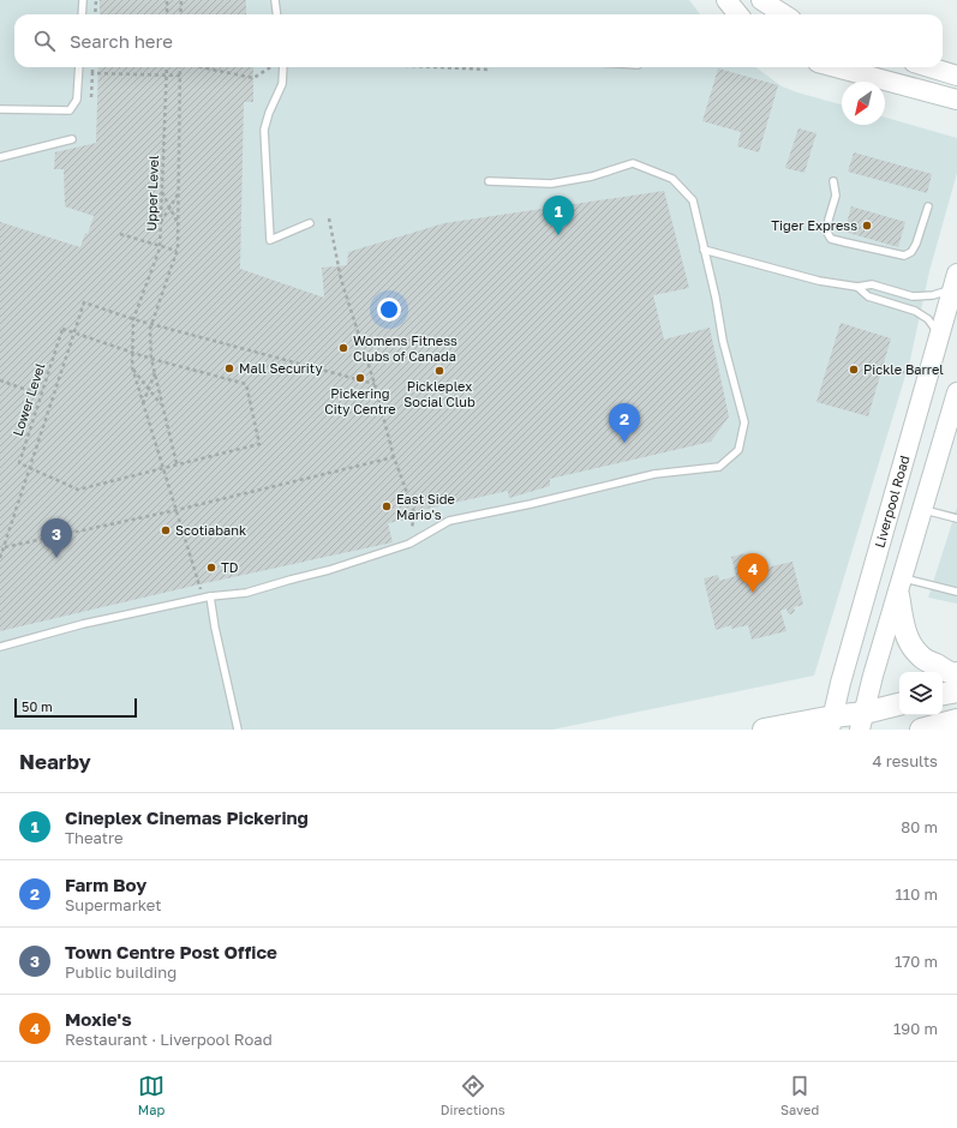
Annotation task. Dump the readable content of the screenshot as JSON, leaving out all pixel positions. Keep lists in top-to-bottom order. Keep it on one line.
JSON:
{"streets":{"main road":["Liverpool Road"],"path":["Upper Level","Lower Level"]},"places":["Tiger Express","Womens Fitness Clubs of Canada","Mall Security","Pickle Barrel","Pickleplex Social Club","Pickering City Centre","East Side Mario's","Scotiabank","TD"],"scale_bar":"50 m","north":"bottom left","page":{"search":"Search here","pins":["1","2","3","4"],"scale":"50 m","heading":["Nearby","4 results"],"list":[{"mark":"1","name":"Cineplex Cinemas Pickering","note":"Theatre","value":"80 m"},{"mark":"2","name":"Farm Boy","note":"Supermarket","value":"110 m"},{"mark":"3","name":"Town Centre Post Office","note":"Public building","value":"170 m"},{"mark":"4","name":"Moxie's","note":"Restaurant · Liverpool Road","value":"190 m"}],"nav":["Map","Directions","Saved"]}}
